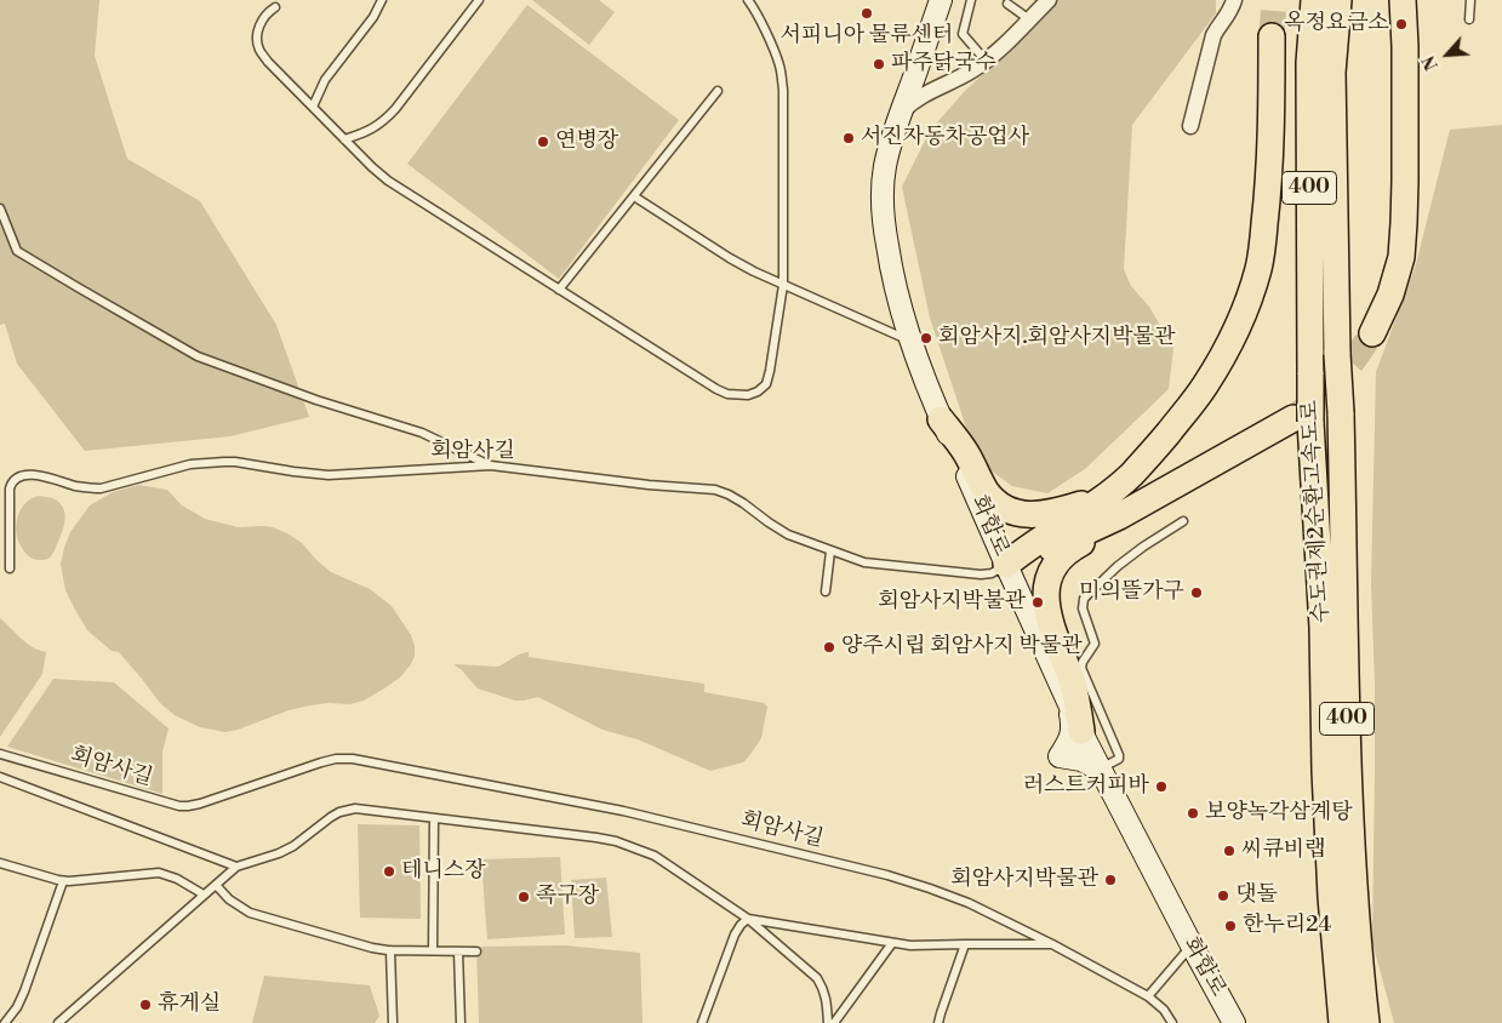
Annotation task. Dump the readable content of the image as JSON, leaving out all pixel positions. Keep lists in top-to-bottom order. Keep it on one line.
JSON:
{"streets":{"highway":["400","수도권제2순환고속도로"],"main road":["화합로"],"lane":["회암사길"]},"crossings":[["회암사길","화합로"]],"places":["서피니아 물류센터","옥정요금소","파주닭국수","서진자동차공업사","연병장","회암사지.회암사지박물관","미의뜰가구","회암사지박불관","양주시립 회암사지 박물관","러스트커피바","보양녹각삼계탕","씨큐비랩","테니스장","회암사지박물관","댓돌","족구장","한누리24","휴게실"],"north":"bottom left"}
